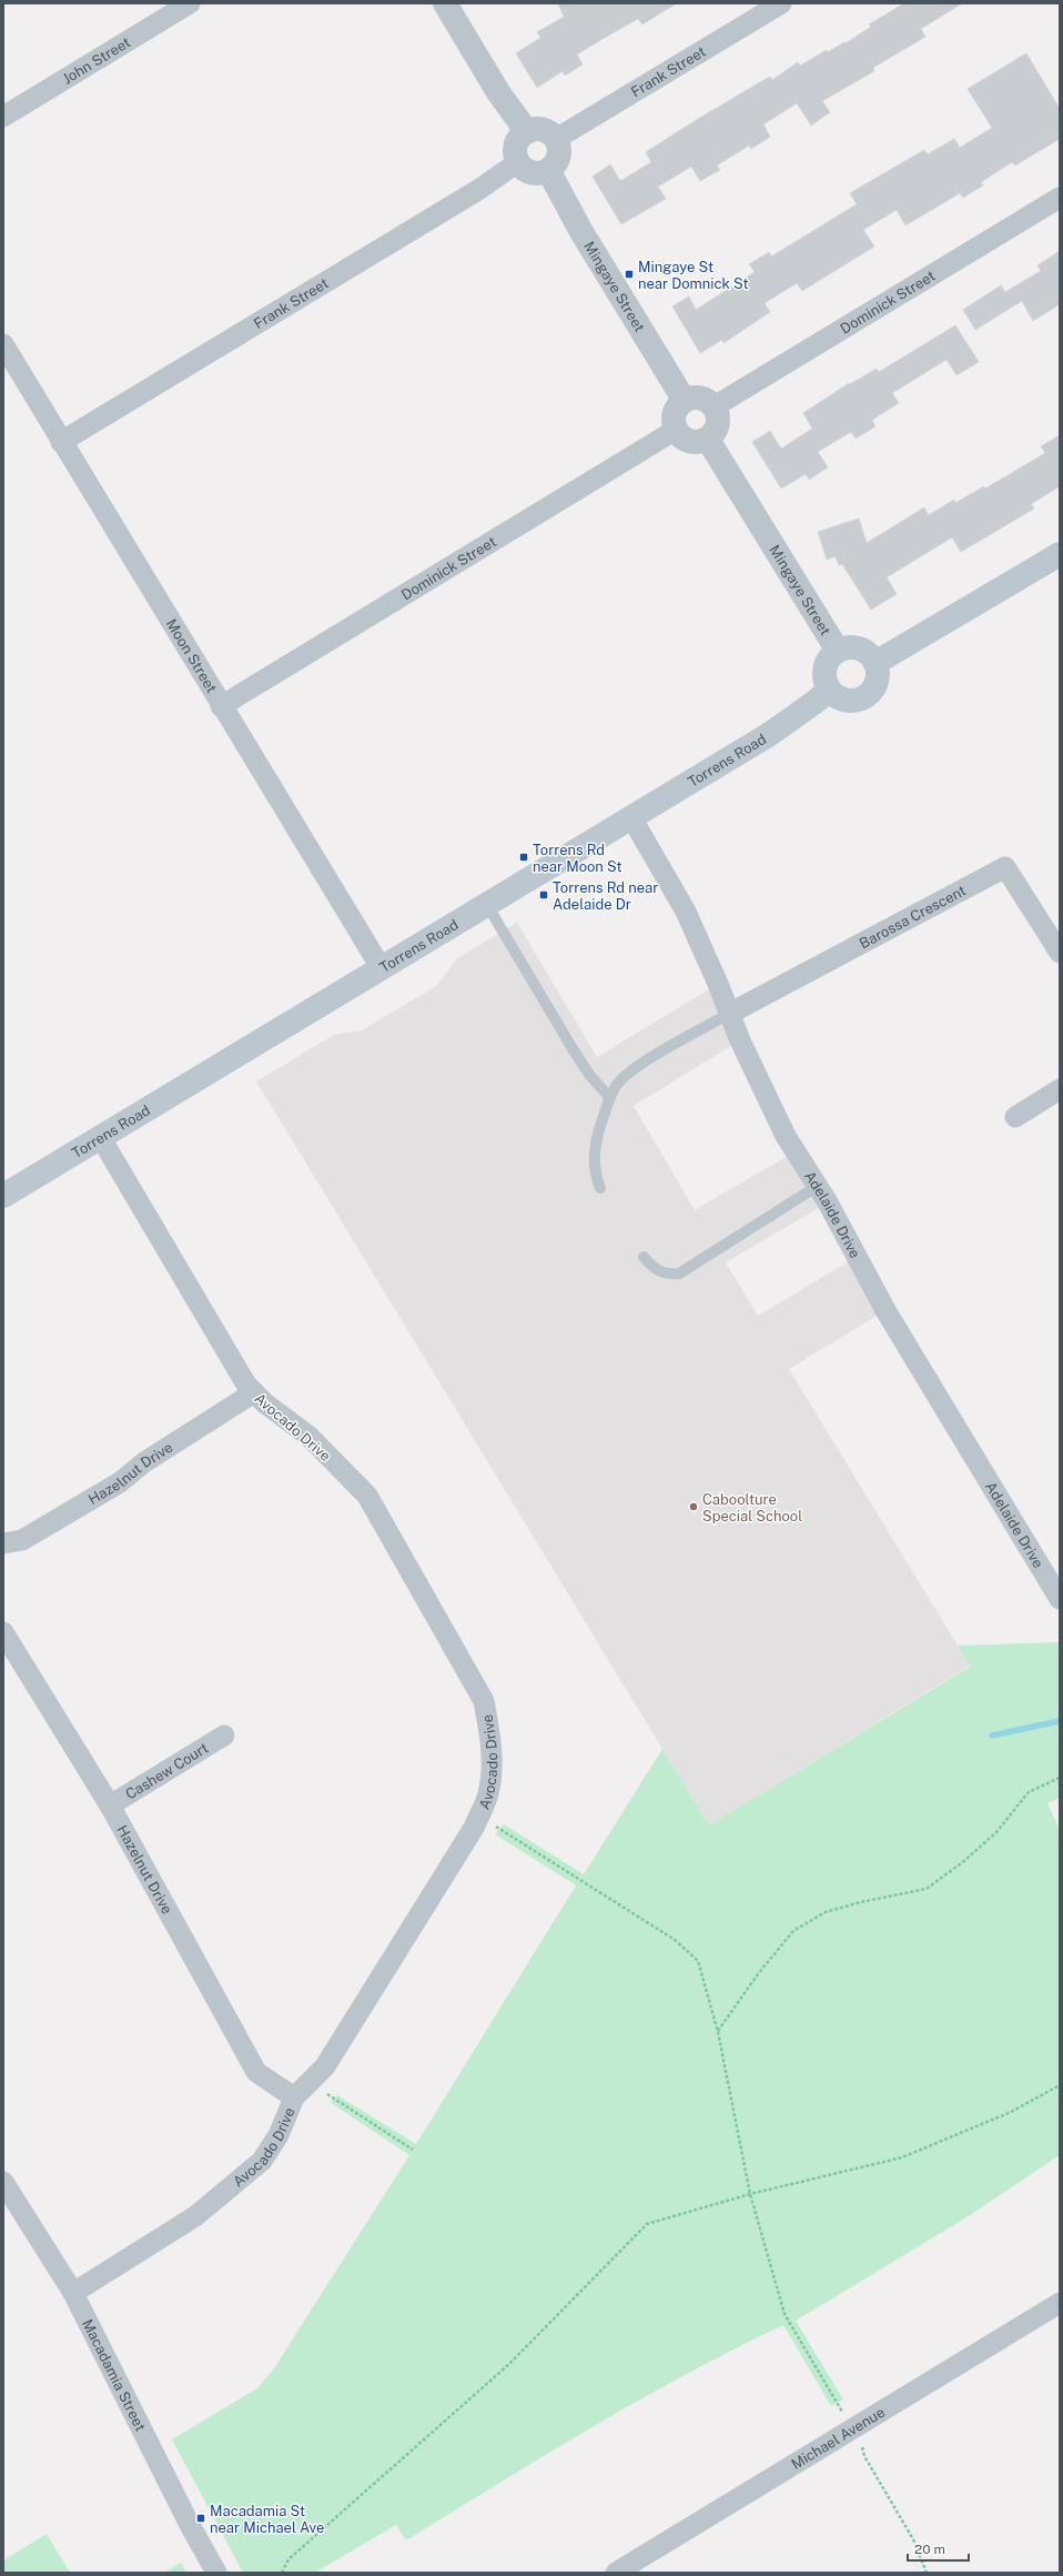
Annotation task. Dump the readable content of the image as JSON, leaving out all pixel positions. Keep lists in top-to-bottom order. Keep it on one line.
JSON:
{"streets":{"main road":["Torrens Road"],"street":["John Street","Frank Street","Mingaye Street","Dominick Street","Moon Street","Barossa Crescent","Adelaide Drive","Avocado Drive","Hazelnut Drive","Cashew Court","Macadamia Street","Michael Avenue"]},"crossings":[["Frank Street","Mingaye Street"],["Frank Street","Moon Street"],["Mingaye Street","Dominick Street"],["Mingaye Street","Torrens Road"],["Dominick Street","Moon Street"],["Moon Street","Torrens Road"],["Torrens Road","Adelaide Drive"],["Torrens Road","Avocado Drive"],["Barossa Crescent","Adelaide Drive"],["Avocado Drive","Hazelnut Drive"],["Avocado Drive","Macadamia Street"],["Hazelnut Drive","Cashew Court"]],"places":{"transit":["Mingaye St near Domnick St","Torrens Rd near Moon St","Torrens Rd near Adelaide Dr","Macadamia St near Michael Ave"],"other":["Caboolture Special School"]},"scale_bar":"20 m"}
